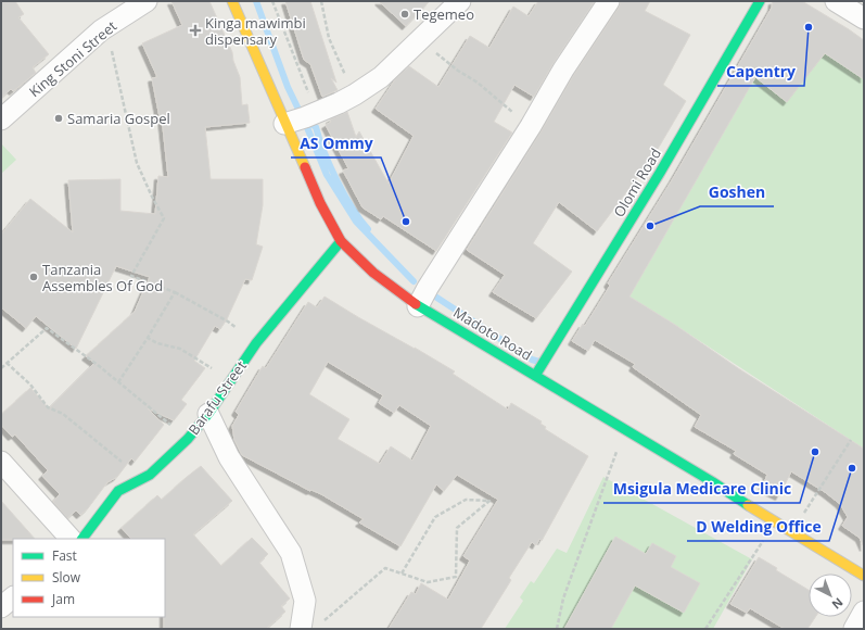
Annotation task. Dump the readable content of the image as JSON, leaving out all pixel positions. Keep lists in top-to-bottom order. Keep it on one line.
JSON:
{"streets":{"main road":["Olomi Road","Madoto Road","Barafu Street"],"street":["King Stoni Street"]},"crossings":[["Olomi Road","Madoto Road"],["Madoto Road","Barafu Street"]],"places":{"other":["Tegemeo","Capentry","Samaria Gospel","AS Ommy","Goshen","Tanzania Assembles Of God","Msigula Medicare Clinic","D Welding Office"],"health":["Kinga mawimbi dispensary"]},"legend":["Fast","Slow","Jam"],"north":"bottom right"}
